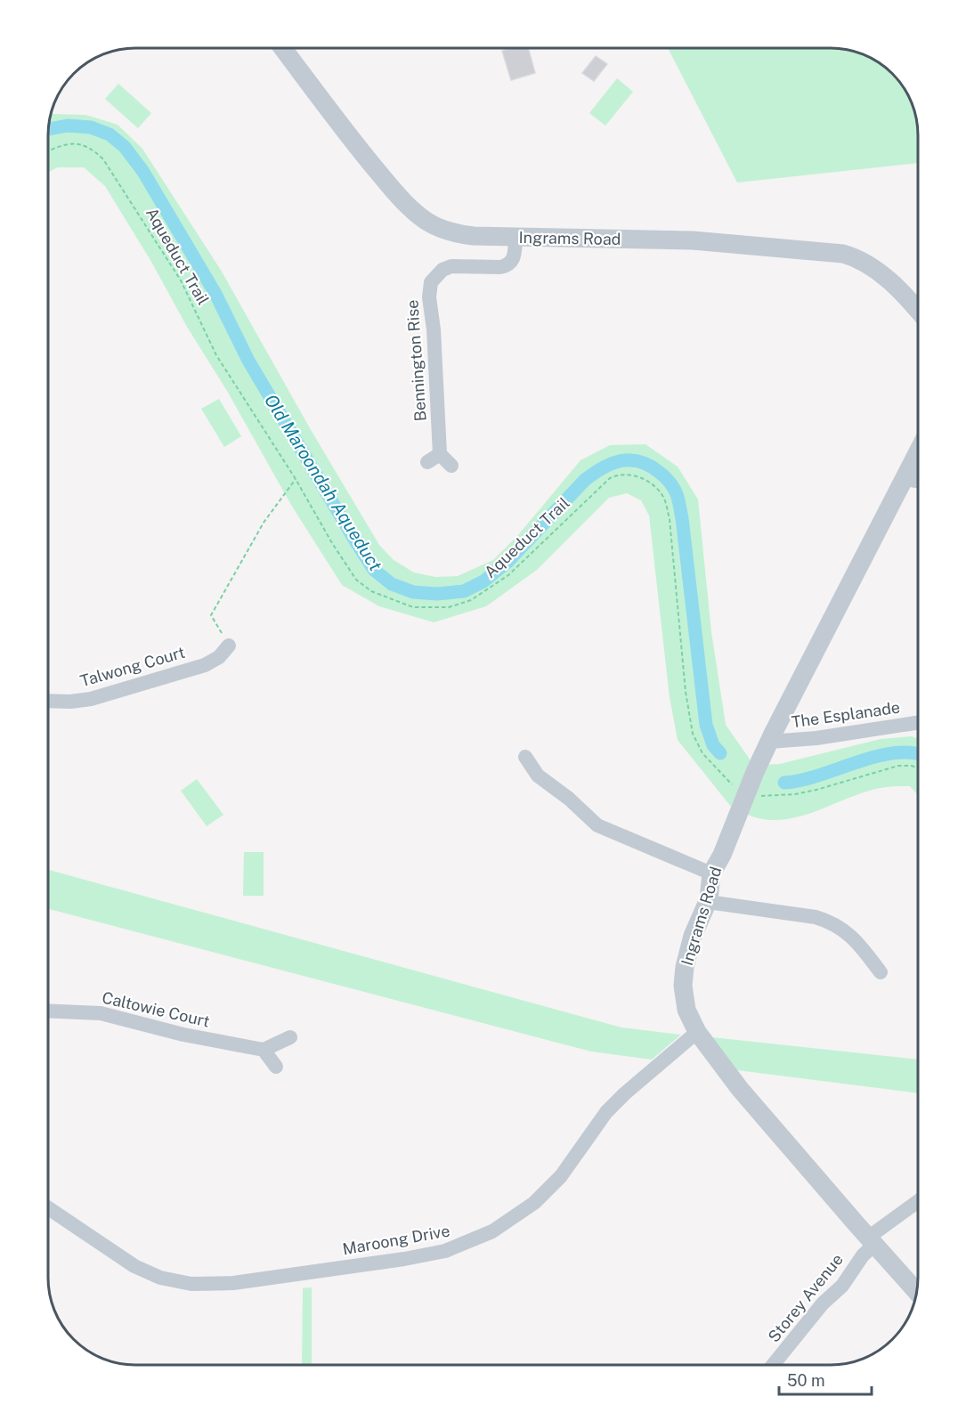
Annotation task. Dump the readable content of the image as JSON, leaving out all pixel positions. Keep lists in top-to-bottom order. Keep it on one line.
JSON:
{"streets":{"street":["Ingrams Road","Bennington Rise","Talwong Court","The Esplanade","Caltowie Court","Maroong Drive","Storey Avenue"],"path":["Aqueduct Trail"]},"crossings":[["Ingrams Road","Aqueduct Trail"],["Ingrams Road","Bennington Rise"],["Ingrams Road","The Esplanade"],["Ingrams Road","Maroong Drive"],["Ingrams Road","Storey Avenue"]],"water":["Old Maroondah Aqueduct"],"scale_bar":"50 m"}
